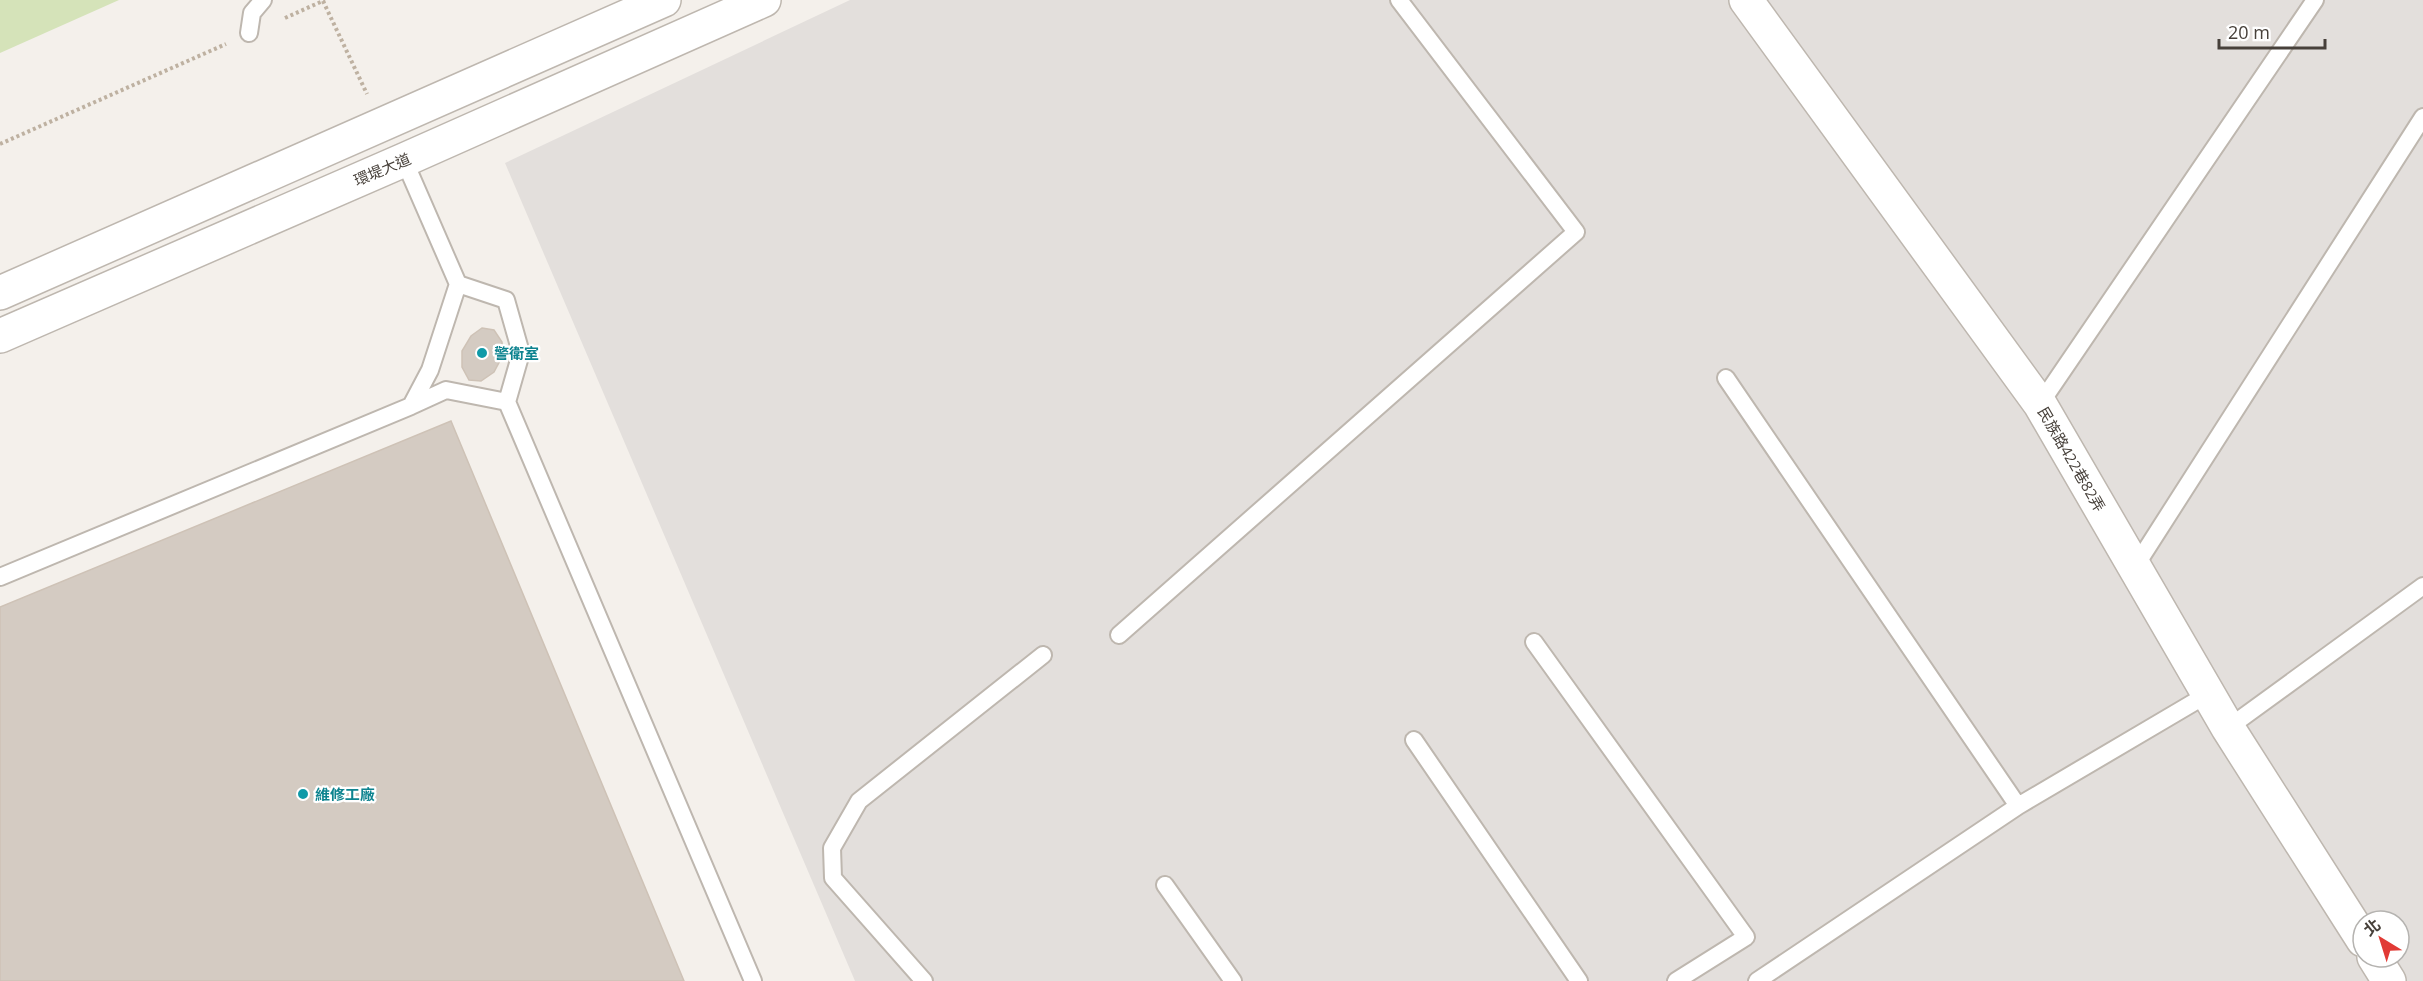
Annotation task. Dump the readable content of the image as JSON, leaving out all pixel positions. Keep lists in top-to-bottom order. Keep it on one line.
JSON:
{"streets":{"street":["環堤大道","民族路422巷82弄"]},"places":["警衛室","維修工廠"],"scale_bar":"20 m","north":"top left"}
